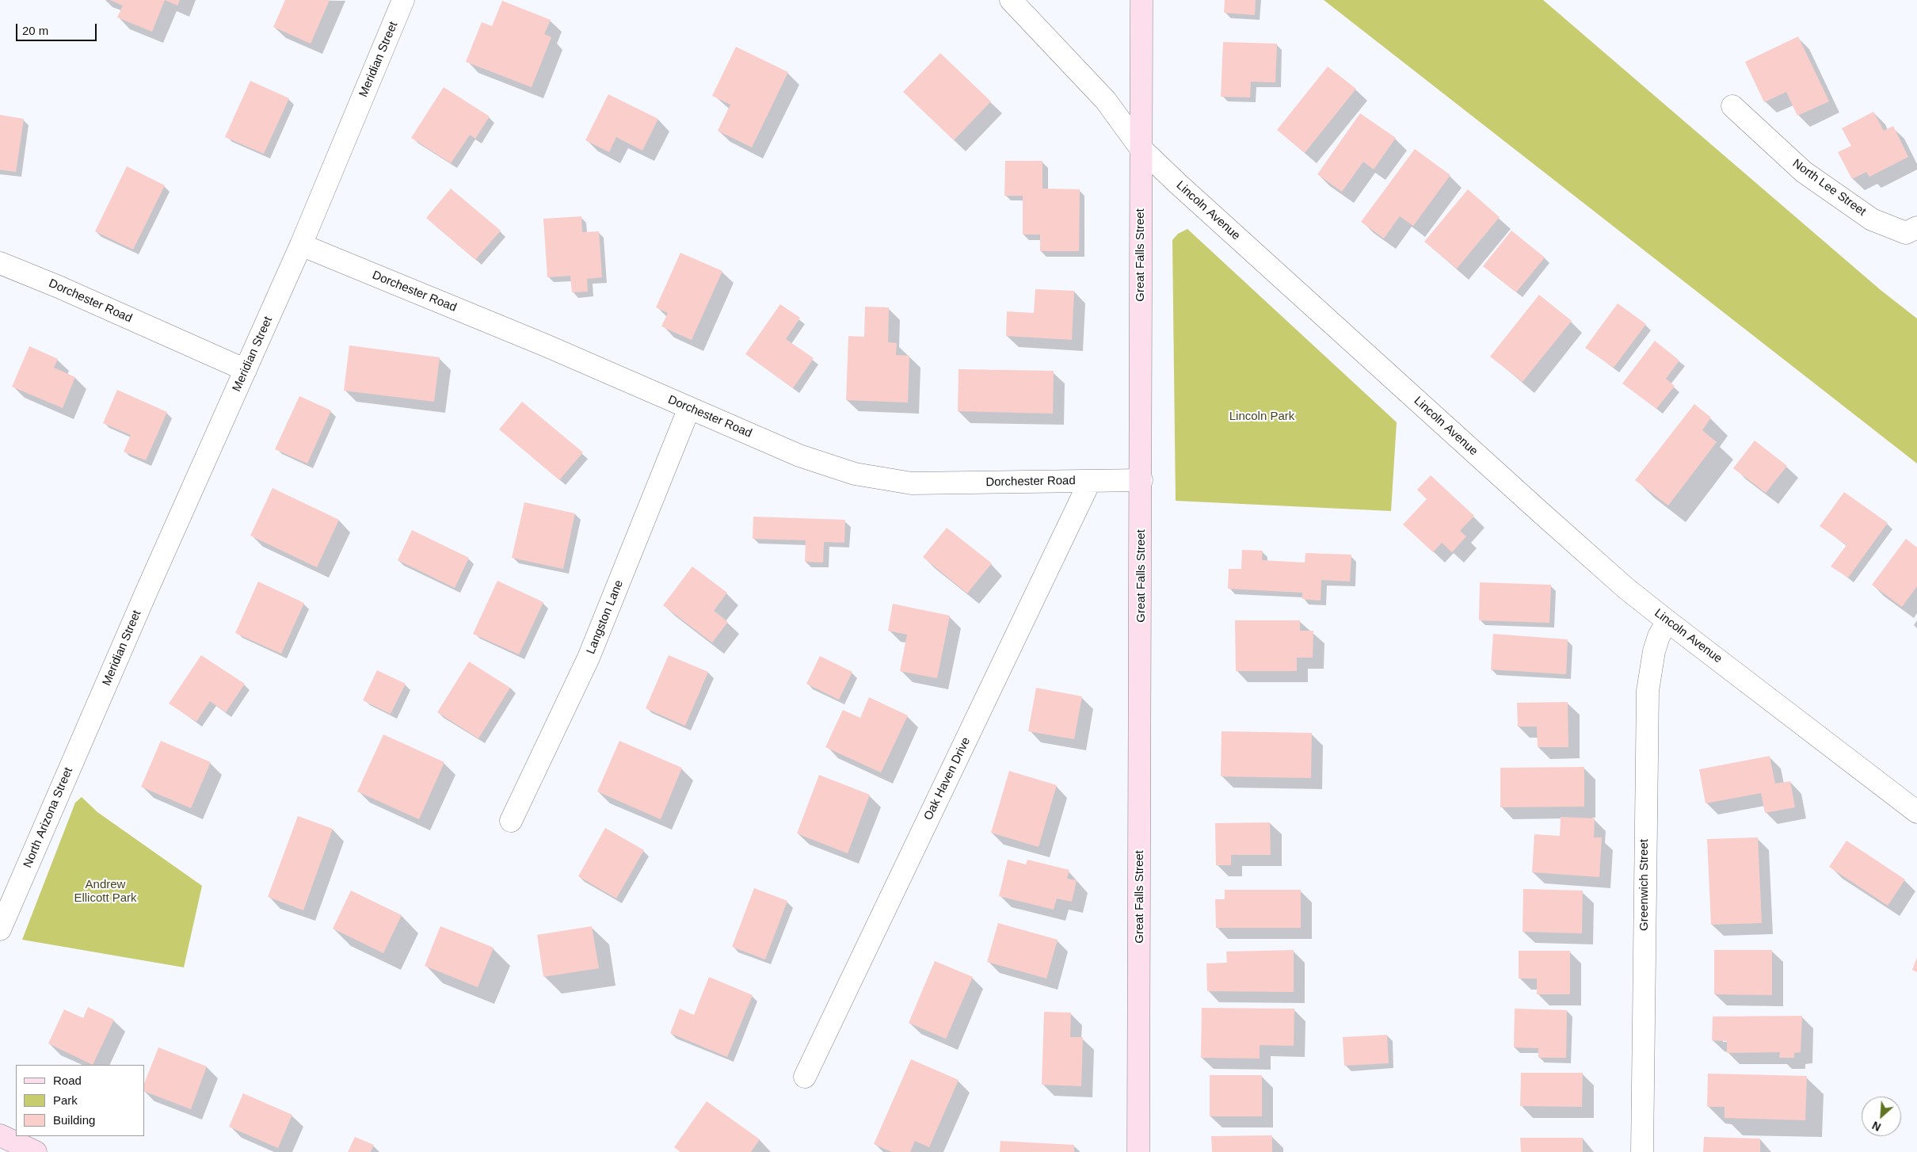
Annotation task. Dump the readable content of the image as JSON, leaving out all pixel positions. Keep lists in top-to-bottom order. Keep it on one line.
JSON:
{"streets":{"main road":["Great Falls Street"],"street":["Meridian Street","North Lee Street","Lincoln Avenue","Dorchester Road","Langston Lane","Oak Haven Drive","North Arizona Street","Greenwich Street"]},"crossings":[["Meridian Street","Dorchester Road"],["Meridian Street","North Arizona Street"],["Lincoln Avenue","Great Falls Street"],["Lincoln Avenue","Greenwich Street"],["Great Falls Street","Dorchester Road"],["Dorchester Road","Langston Lane"],["Dorchester Road","Oak Haven Drive"]],"parks":["Lincoln Park","Andrew Ellicott Park"],"legend":["Road","Park","Building"],"scale_bar":"20 m","north":"bottom left"}
